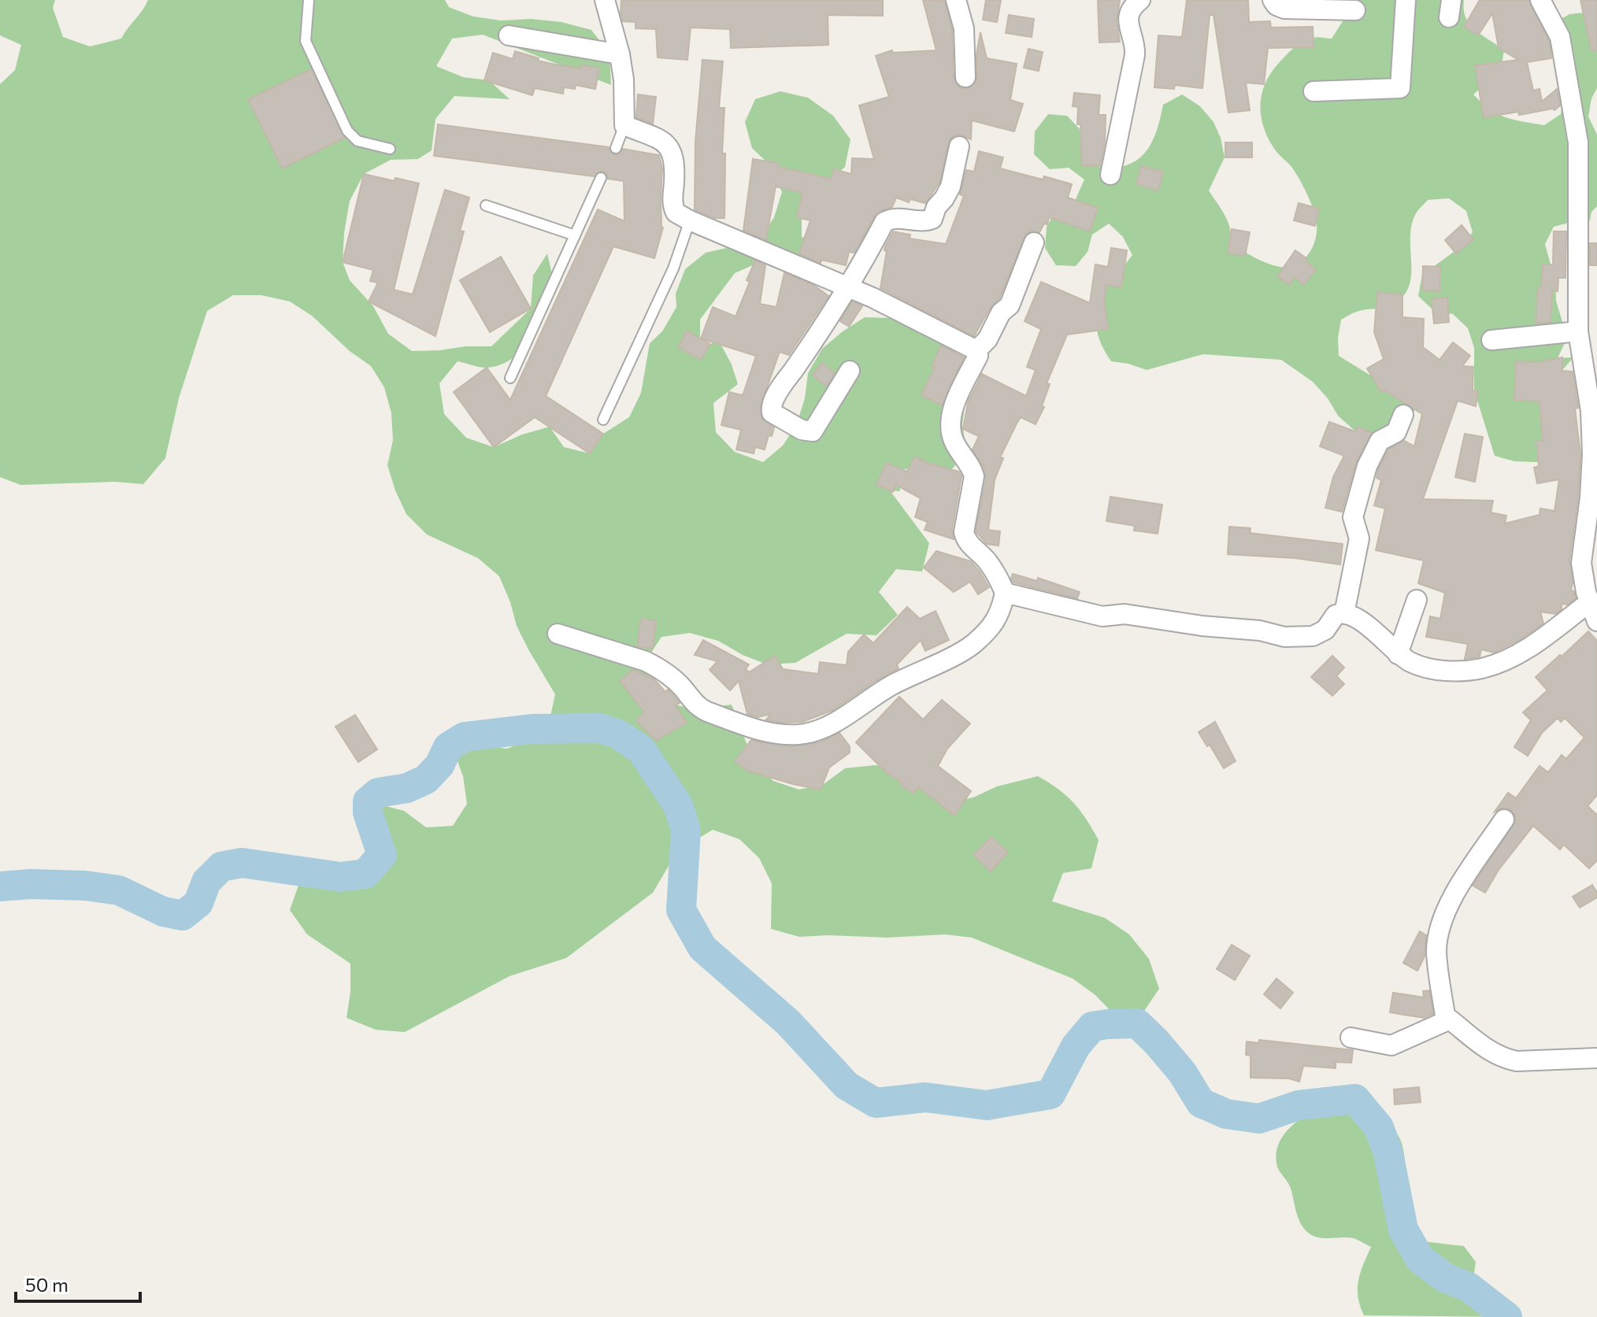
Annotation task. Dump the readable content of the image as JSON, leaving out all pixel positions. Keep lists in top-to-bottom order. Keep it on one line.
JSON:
{"scale_bar":"50 m"}
